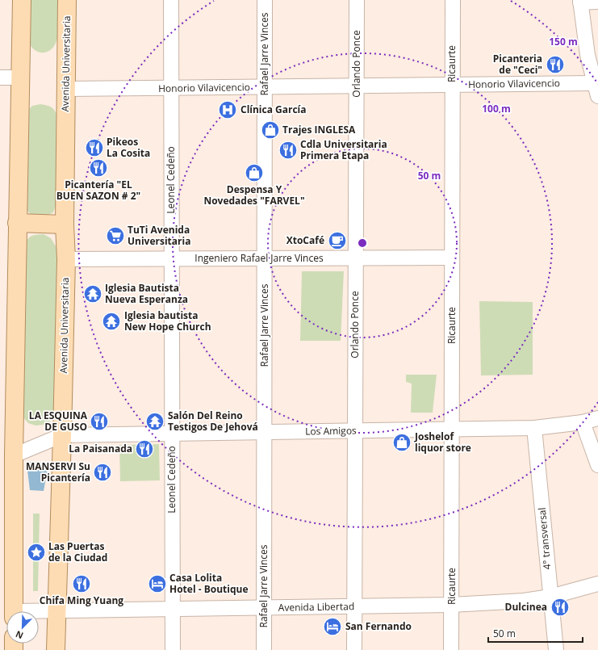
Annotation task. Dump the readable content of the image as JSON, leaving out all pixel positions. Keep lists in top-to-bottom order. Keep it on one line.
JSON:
{"streets":{"main road":["Avenida Universitaria"],"street":["Rafael Jarre Vinces","Orlando Ponce","Ricaurte","Honorio Vilavicencio","Leonel Cedeño","Ingeniero Rafael Jarre Vinces","Los Amigos","4° transversal","Avenida Libertad"]},"crossings":[["Rafael Jarre Vinces","Honorio Vilavicencio"],["Rafael Jarre Vinces","Ingeniero Rafael Jarre Vinces"],["Rafael Jarre Vinces","Los Amigos"],["Rafael Jarre Vinces","Avenida Libertad"],["Avenida Universitaria","Honorio Vilavicencio"],["Avenida Universitaria","Ingeniero Rafael Jarre Vinces"],["Avenida Universitaria","Los Amigos"],["Avenida Universitaria","Avenida Libertad"],["Orlando Ponce","Honorio Vilavicencio"],["Orlando Ponce","Ingeniero Rafael Jarre Vinces"],["Orlando Ponce","Los Amigos"],["Orlando Ponce","Avenida Libertad"],["Ricaurte","Honorio Vilavicencio"],["Ricaurte","Ingeniero Rafael Jarre Vinces"],["Ricaurte","Los Amigos"],["Ricaurte","Avenida Libertad"],["Honorio Vilavicencio","Leonel Cedeño"],["Leonel Cedeño","Ingeniero Rafael Jarre Vinces"],["Leonel Cedeño","Los Amigos"],["Leonel Cedeño","Avenida Libertad"],["Los Amigos","4° transversal"],["4° transversal","Avenida Libertad"]],"places":{"restaurant":["Picanteria de \"Ceci\"","Pikeos La Cosita","Cdla Universitaria Primera Etapa","Picantería \"EL BUEN SAZON # 2\"","LA ESQUINA DE GUSO","La Paisanada","MANSERVI Su Picantería","Chifa Ming Yuang","Dulcinea"],"hospital":["Clínica García"],"shop":["Trajes INGLESA","Despensa Y Novedades \"FARVEL\"","Joshelof liquor store"],"supermarket":["TuTi Avenida Universitaria"],"cafe":["XtoCafé"],"temple":["Iglesia Bautista Nueva Esperanza","Iglesia bautista New Hope Church","Salón Del Reino Testigos De Jehová"],"place":["Las Puertas de la Ciudad"],"hotel":["Casa Lolita Hotel - Boutique","San Fernando"]},"scale_bar":"50 m","north":"bottom left","rings":["150 m","100 m","50 m"]}
